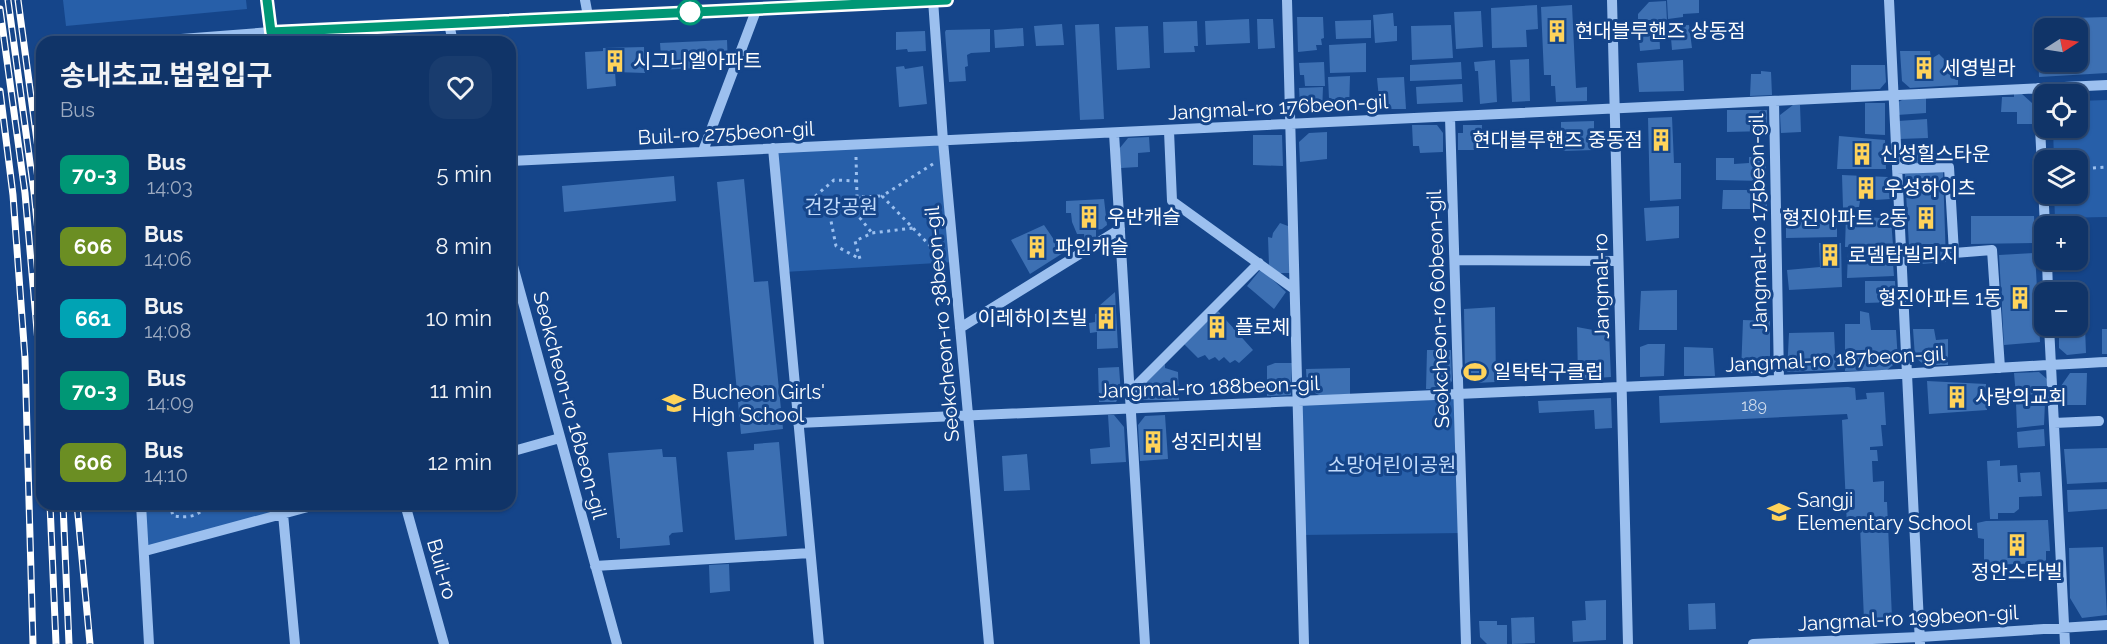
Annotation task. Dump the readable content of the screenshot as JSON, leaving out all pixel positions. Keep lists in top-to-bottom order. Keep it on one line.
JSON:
{"streets":{"street":["Jangmal-ro 176beon-gil","Buil-ro 275beon-gil","Jangmal-ro 175beon-gil","Jangmal-ro","Seokcheon-ro 60beon-gil","Seokcheon-ro 38beon-gil","Jangmal-ro 187beon-gil","Jangmal-ro 188beon-gil","Seokcheon-ro 16beon-gil","Buil-ro","Jangmal-ro 199beon-gil"]},"crossings":[["Jangmal-ro 176beon-gil","Buil-ro 275beon-gil"],["Jangmal-ro 176beon-gil","Jangmal-ro 175beon-gil"],["Jangmal-ro 176beon-gil","Jangmal-ro"],["Jangmal-ro 176beon-gil","Seokcheon-ro 60beon-gil"],["Jangmal-ro 176beon-gil","Seokcheon-ro 38beon-gil"],["Buil-ro 275beon-gil","Seokcheon-ro 38beon-gil"],["Jangmal-ro 175beon-gil","Jangmal-ro"],["Jangmal-ro 175beon-gil","Jangmal-ro 187beon-gil"],["Jangmal-ro","Jangmal-ro 187beon-gil"],["Jangmal-ro","Jangmal-ro 188beon-gil"],["Seokcheon-ro 60beon-gil","Jangmal-ro 188beon-gil"],["Seokcheon-ro 38beon-gil","Jangmal-ro 188beon-gil"],["Jangmal-ro 187beon-gil","Jangmal-ro 188beon-gil"]],"parks":["건강공원","소망어린이공원"],"places":{"building":["현대블루핸즈 상동점","시그니엘아파트","세영빌라","현대블루핸즈 중동점","신성힐스타운","우성하이츠","우반캐슬","형진아파트 2동","파인캐슬","로뎀탑빌리지","형진아파트 1동","이레하이츠빌","플로체","사랑의교회","성진리치빌","정안스타빌"],"sports":["일탁탁구클럽"],"school or university":["Bucheon Girls' High School","Sangji Elementary School"]},"lines":["bus line 70-3"],"house_numbers":["189"],"north":"right","page":{"map_buttons":["+","−"],"heading":["송내초교.법원입구","Bus"],"list":[{"mark":"70-3","name":"Bus","note":"14:03","value":"5 min"},{"mark":"606","name":"Bus","note":"14:06","value":"8 min"},{"mark":"661","name":"Bus","note":"14:08","value":"10 min"},{"mark":"70-3","name":"Bus","note":"14:09","value":"11 min"},{"mark":"606","name":"Bus","note":"14:10","value":"12 min"}]}}
